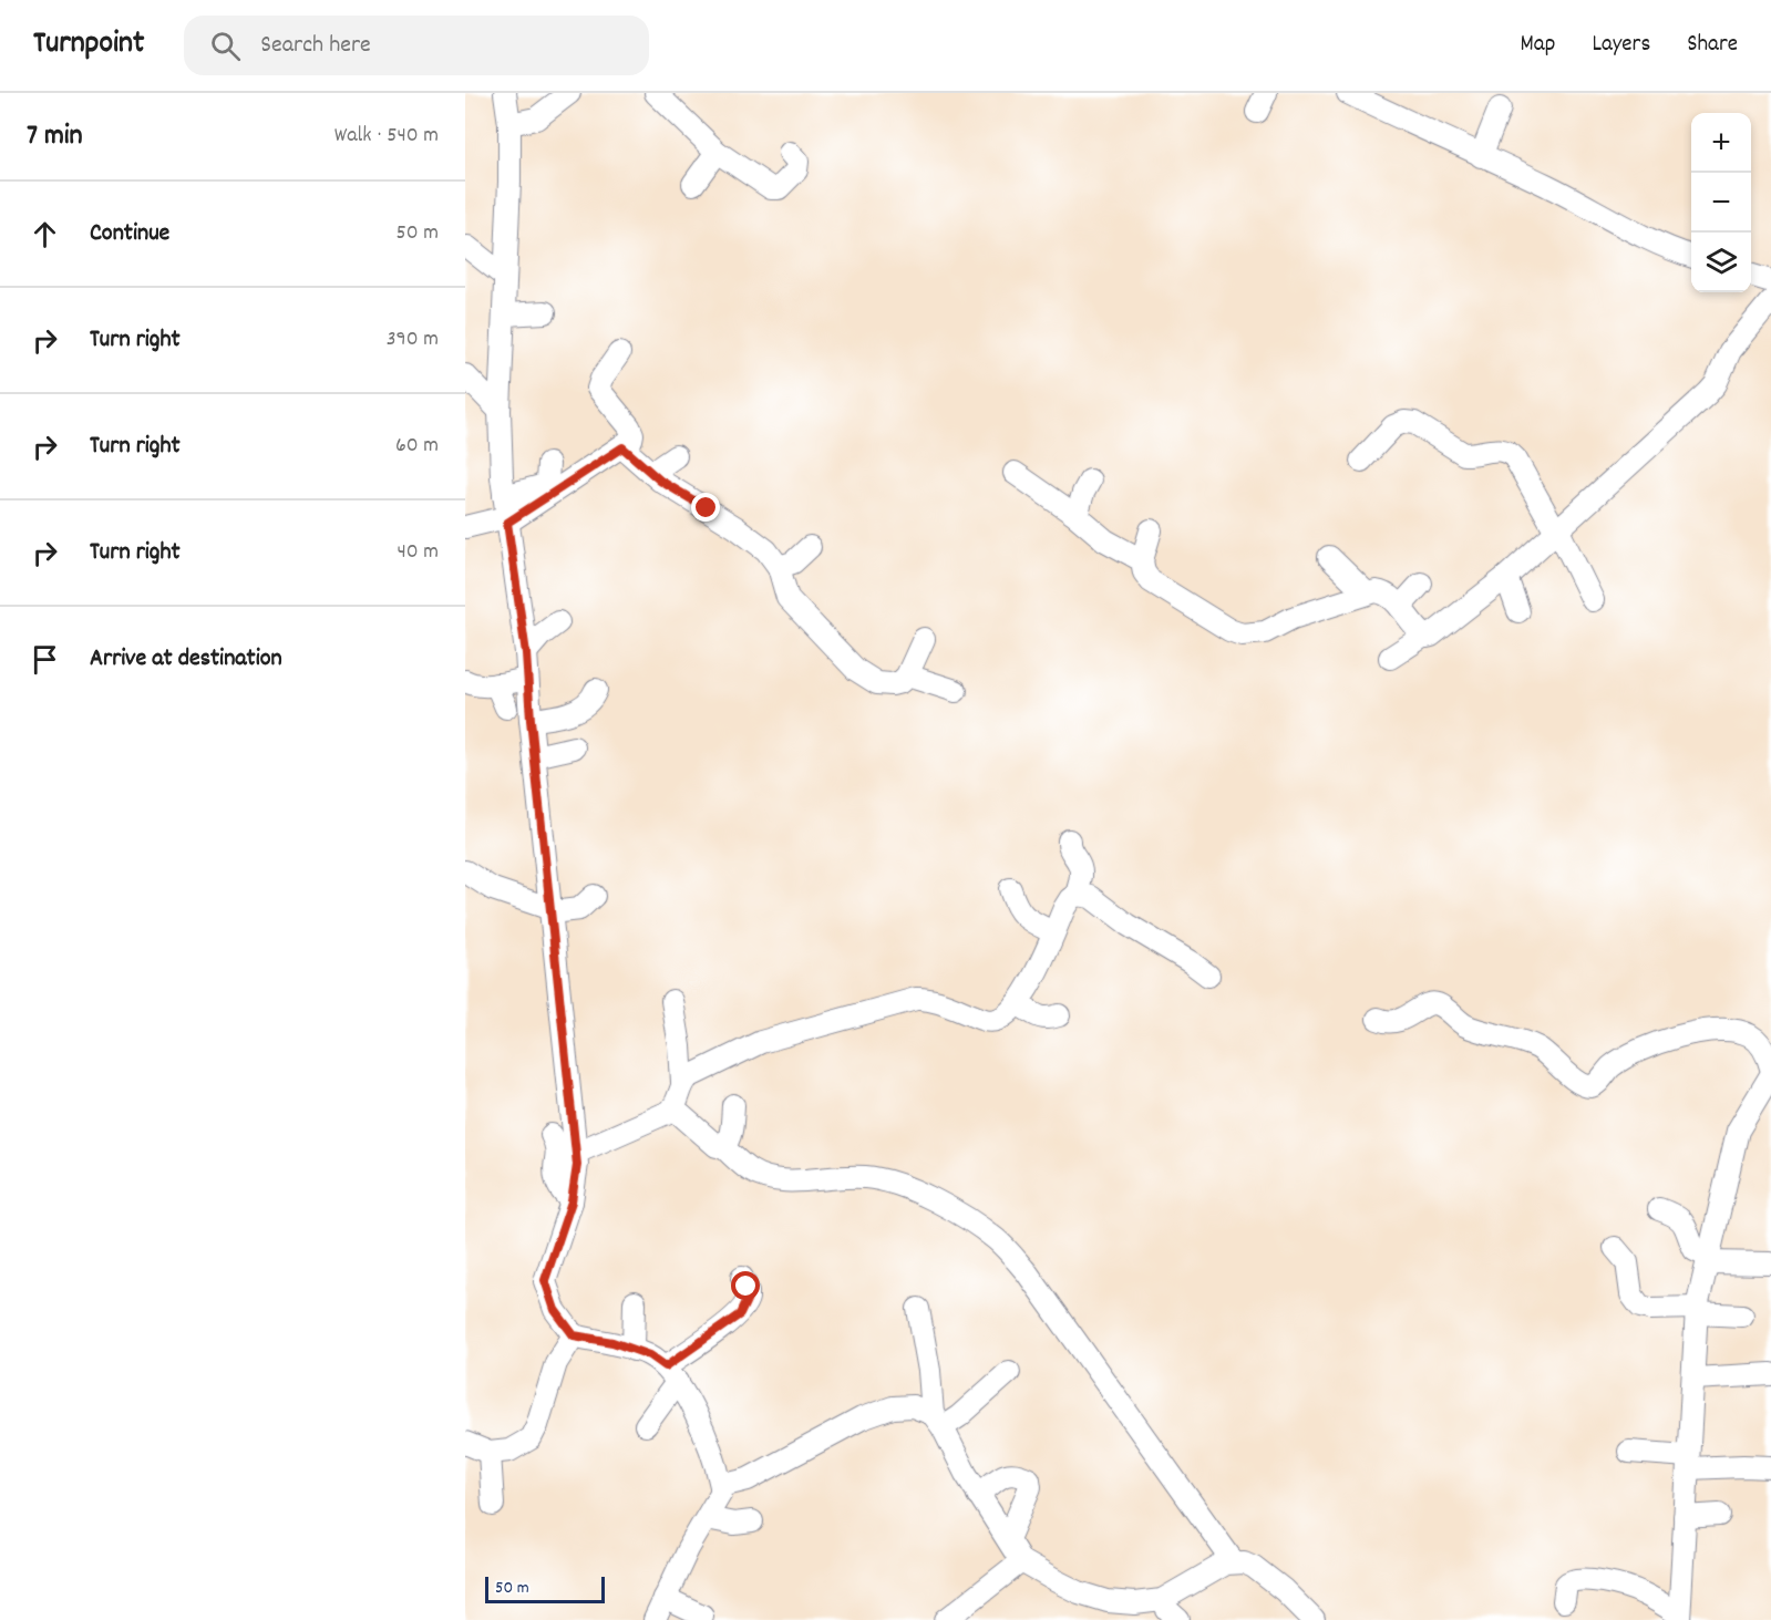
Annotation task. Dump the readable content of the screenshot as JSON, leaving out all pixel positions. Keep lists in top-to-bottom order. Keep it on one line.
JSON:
{"scale_bar":"50 m","page":{"header":"Turnpoint","search":"Search here","nav":["Map","Layers","Share"],"heading":["7 min","Walk · 540 m"],"map_buttons":["+","−"],"list":[["Continue","50 m"],["Turn right","390 m"],["Turn right","60 m"],["Turn right","40 m"],"Arrive at destination"],"scale":"50 m"}}
